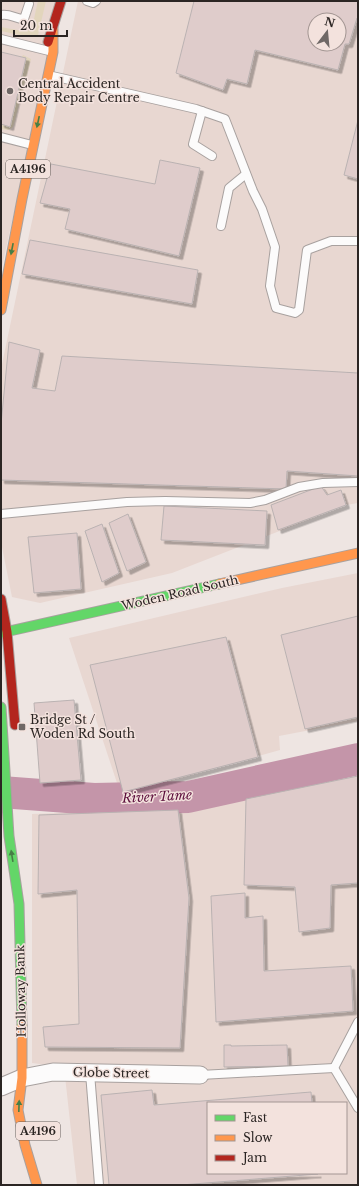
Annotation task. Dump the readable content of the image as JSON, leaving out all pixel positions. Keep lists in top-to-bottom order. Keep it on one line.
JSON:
{"streets":{"main road":["A4196","Woden Road South","Holloway Bank"],"street":["Globe Street"]},"crossings":[["A4196","Holloway Bank"],["Holloway Bank","Globe Street"]],"one_way":["Holloway Bank"],"water":["River Tame"],"places":{"other":["Central Accident Body Repair Centre"],"transit":["Bridge St / Woden Rd South"]},"legend":["Fast","Slow","Jam"],"scale_bar":"20 m","north":"top"}
